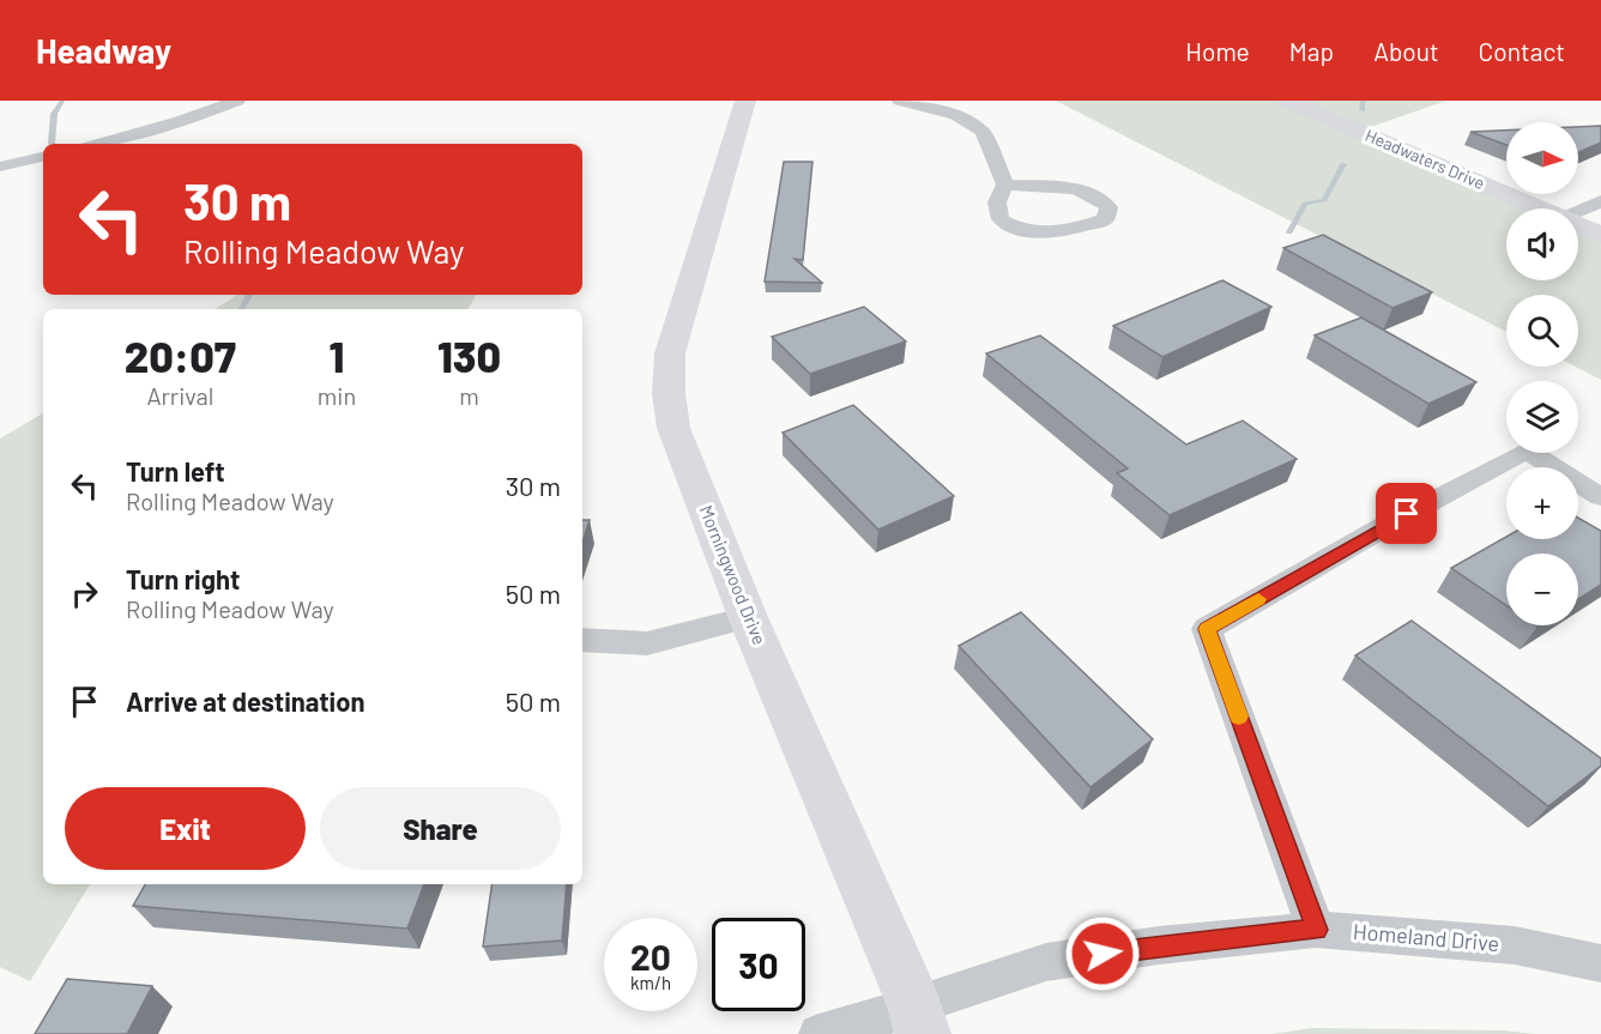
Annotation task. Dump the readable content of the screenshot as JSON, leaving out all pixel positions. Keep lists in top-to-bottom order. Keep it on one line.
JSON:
{"streets":{"street":["Headwaters Drive","Morningwood Drive","Homeland Drive"]},"crossings":[["Morningwood Drive","Homeland Drive"]],"north":"right","page":{"header":"Headway","nav":["Home","Map","About","Contact"],"map_buttons":["+","−"],"turn":["30 m","Rolling Meadow Way"],"eta":["20:07","Arrival","1","min","130","m"],"list":[{"name":"Turn left","note":"Rolling Meadow Way","value":"30 m"},{"name":"Turn right","note":"Rolling Meadow Way","value":"50 m"},{"name":"Arrive at destination","value":"50 m"}],"buttons":["Exit","Share"],"speed":"20 km/h","limit":"30"}}
